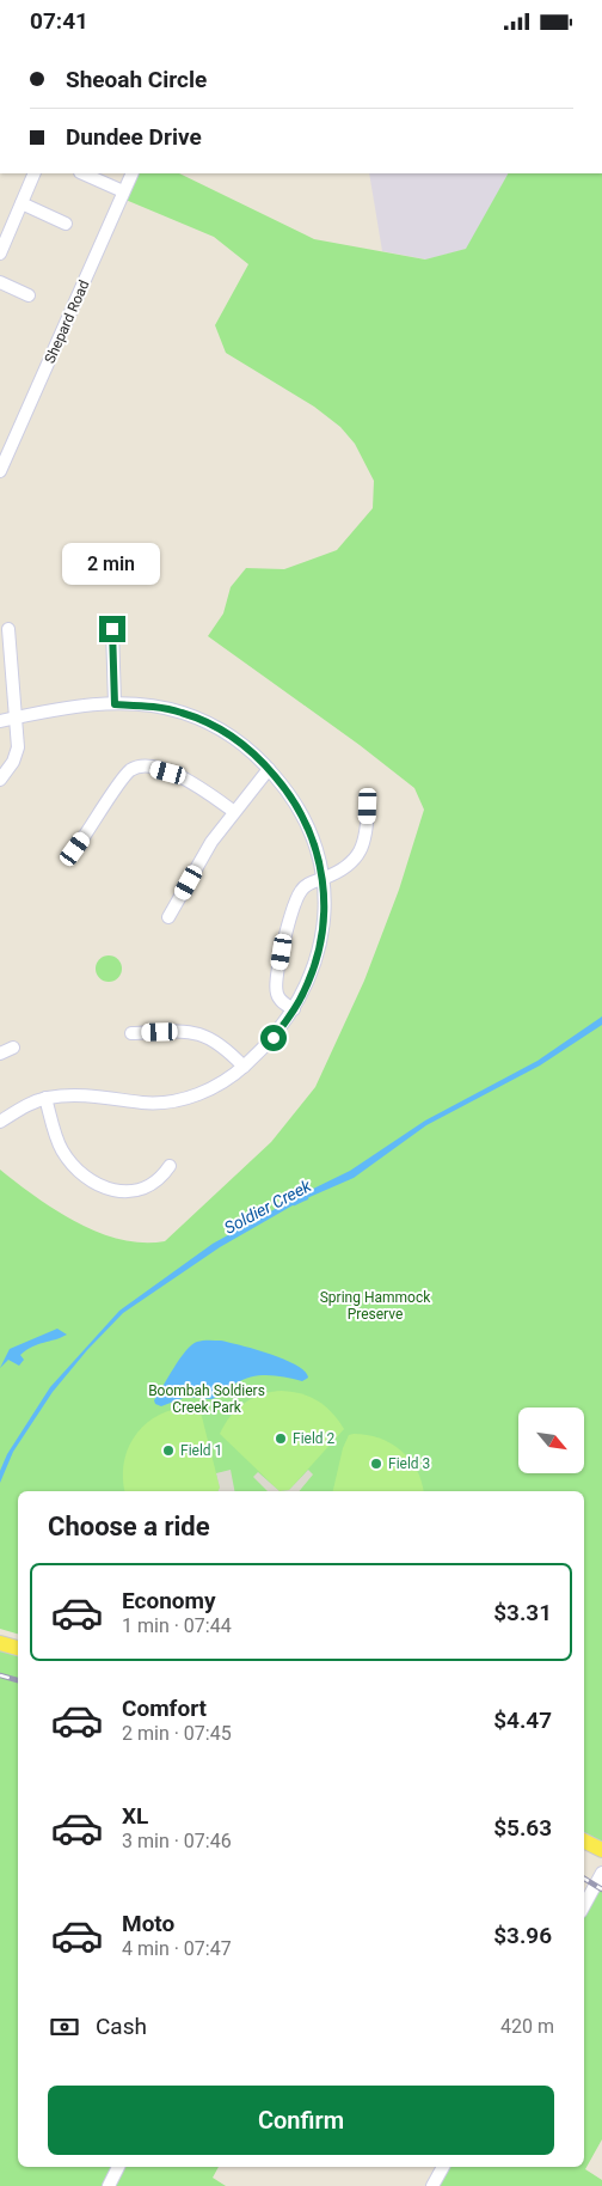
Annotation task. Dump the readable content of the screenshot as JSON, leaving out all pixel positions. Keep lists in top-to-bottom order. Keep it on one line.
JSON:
{"streets":{"street":["Shepard Road"]},"water":["Soldier Creek"],"parks":["Spring Hammock Preserve","Boombah Soldiers Creek Park"],"places":["Field 2","Field 1","Field 3"],"north":"bottom right","page":{"status":"07:41","banner":["Sheoah Circle","Dundee Drive"],"bubble":"2 min","heading":"Choose a ride","list":[{"name":"Economy","note":"1 min · 07:44","value":"$3.31"},{"name":"Comfort","note":"2 min · 07:45","value":"$4.47"},{"name":"XL","note":"3 min · 07:46","value":"$5.63"},{"name":"Moto","note":"4 min · 07:47","value":"$3.96"}],"pay":["Cash","420 m"],"buttons":"Confirm"}}
